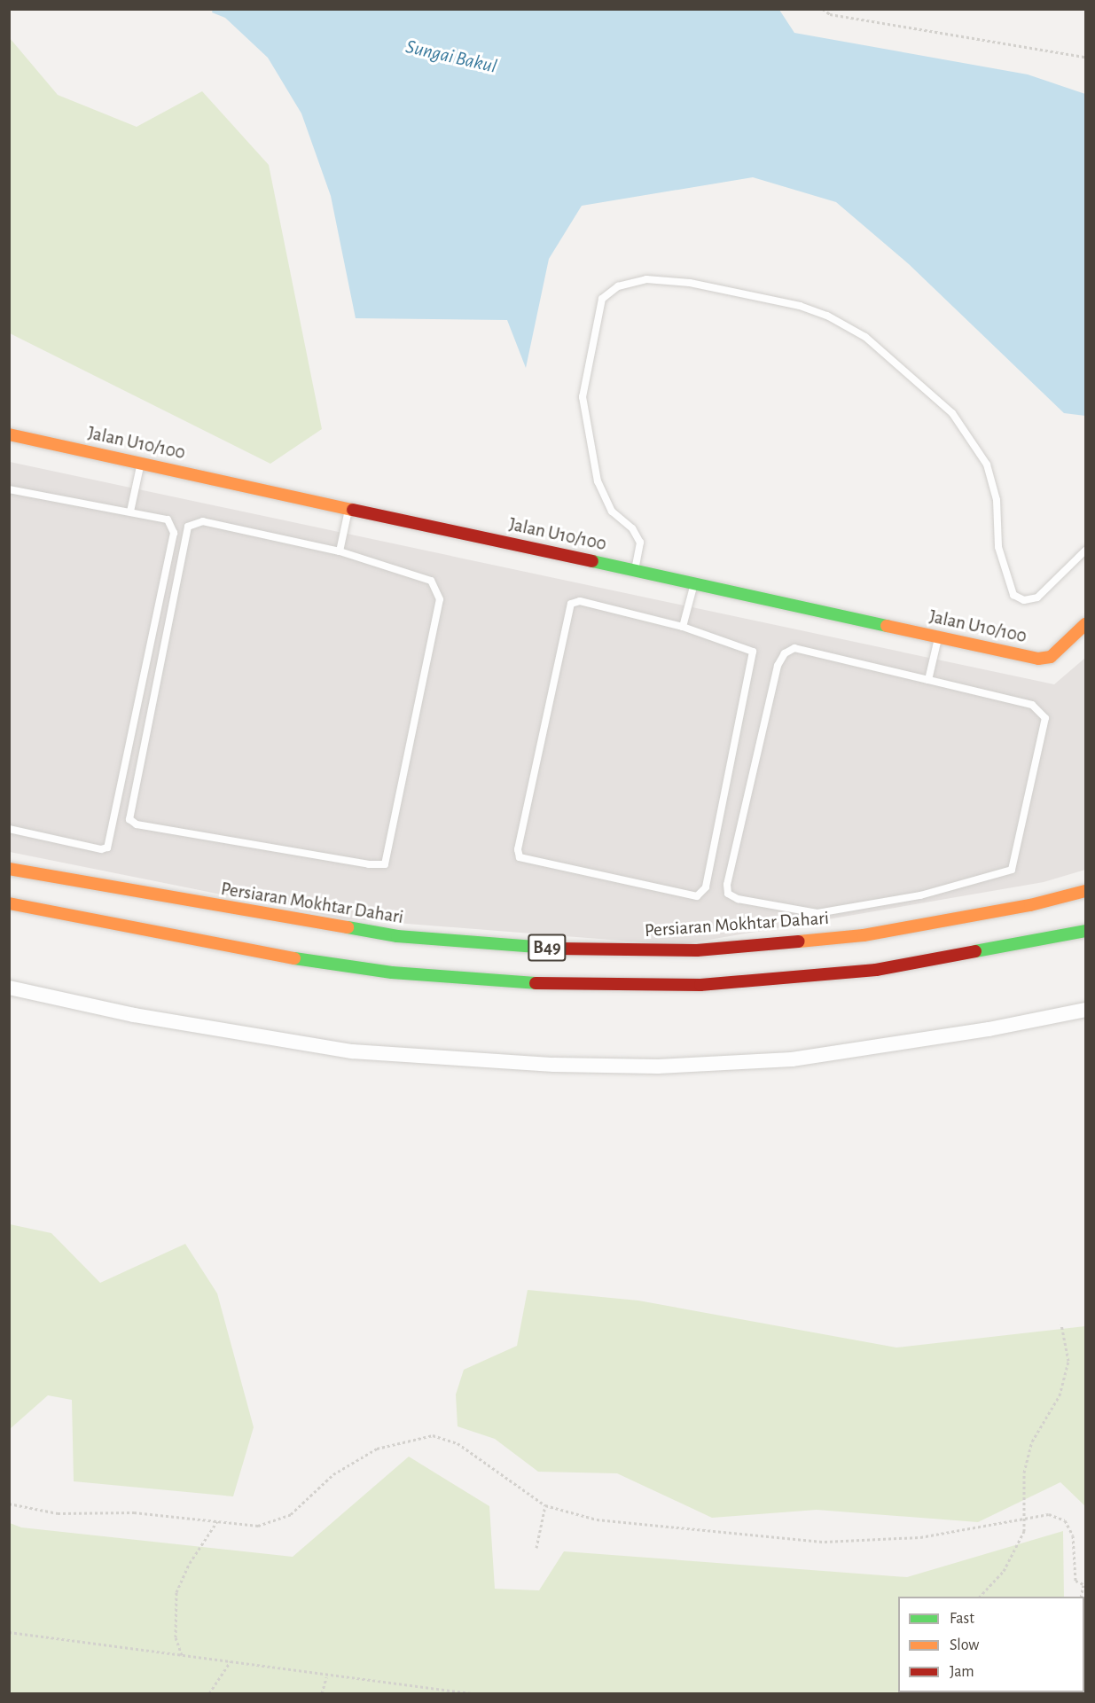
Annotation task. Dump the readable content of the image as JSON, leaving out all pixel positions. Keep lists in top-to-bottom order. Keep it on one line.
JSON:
{"streets":{"main road":["Jalan U10/100","Persiaran Mokhtar Dahari","B49"]},"water":["Sungai Bakul"],"legend":["Fast","Slow","Jam"]}
